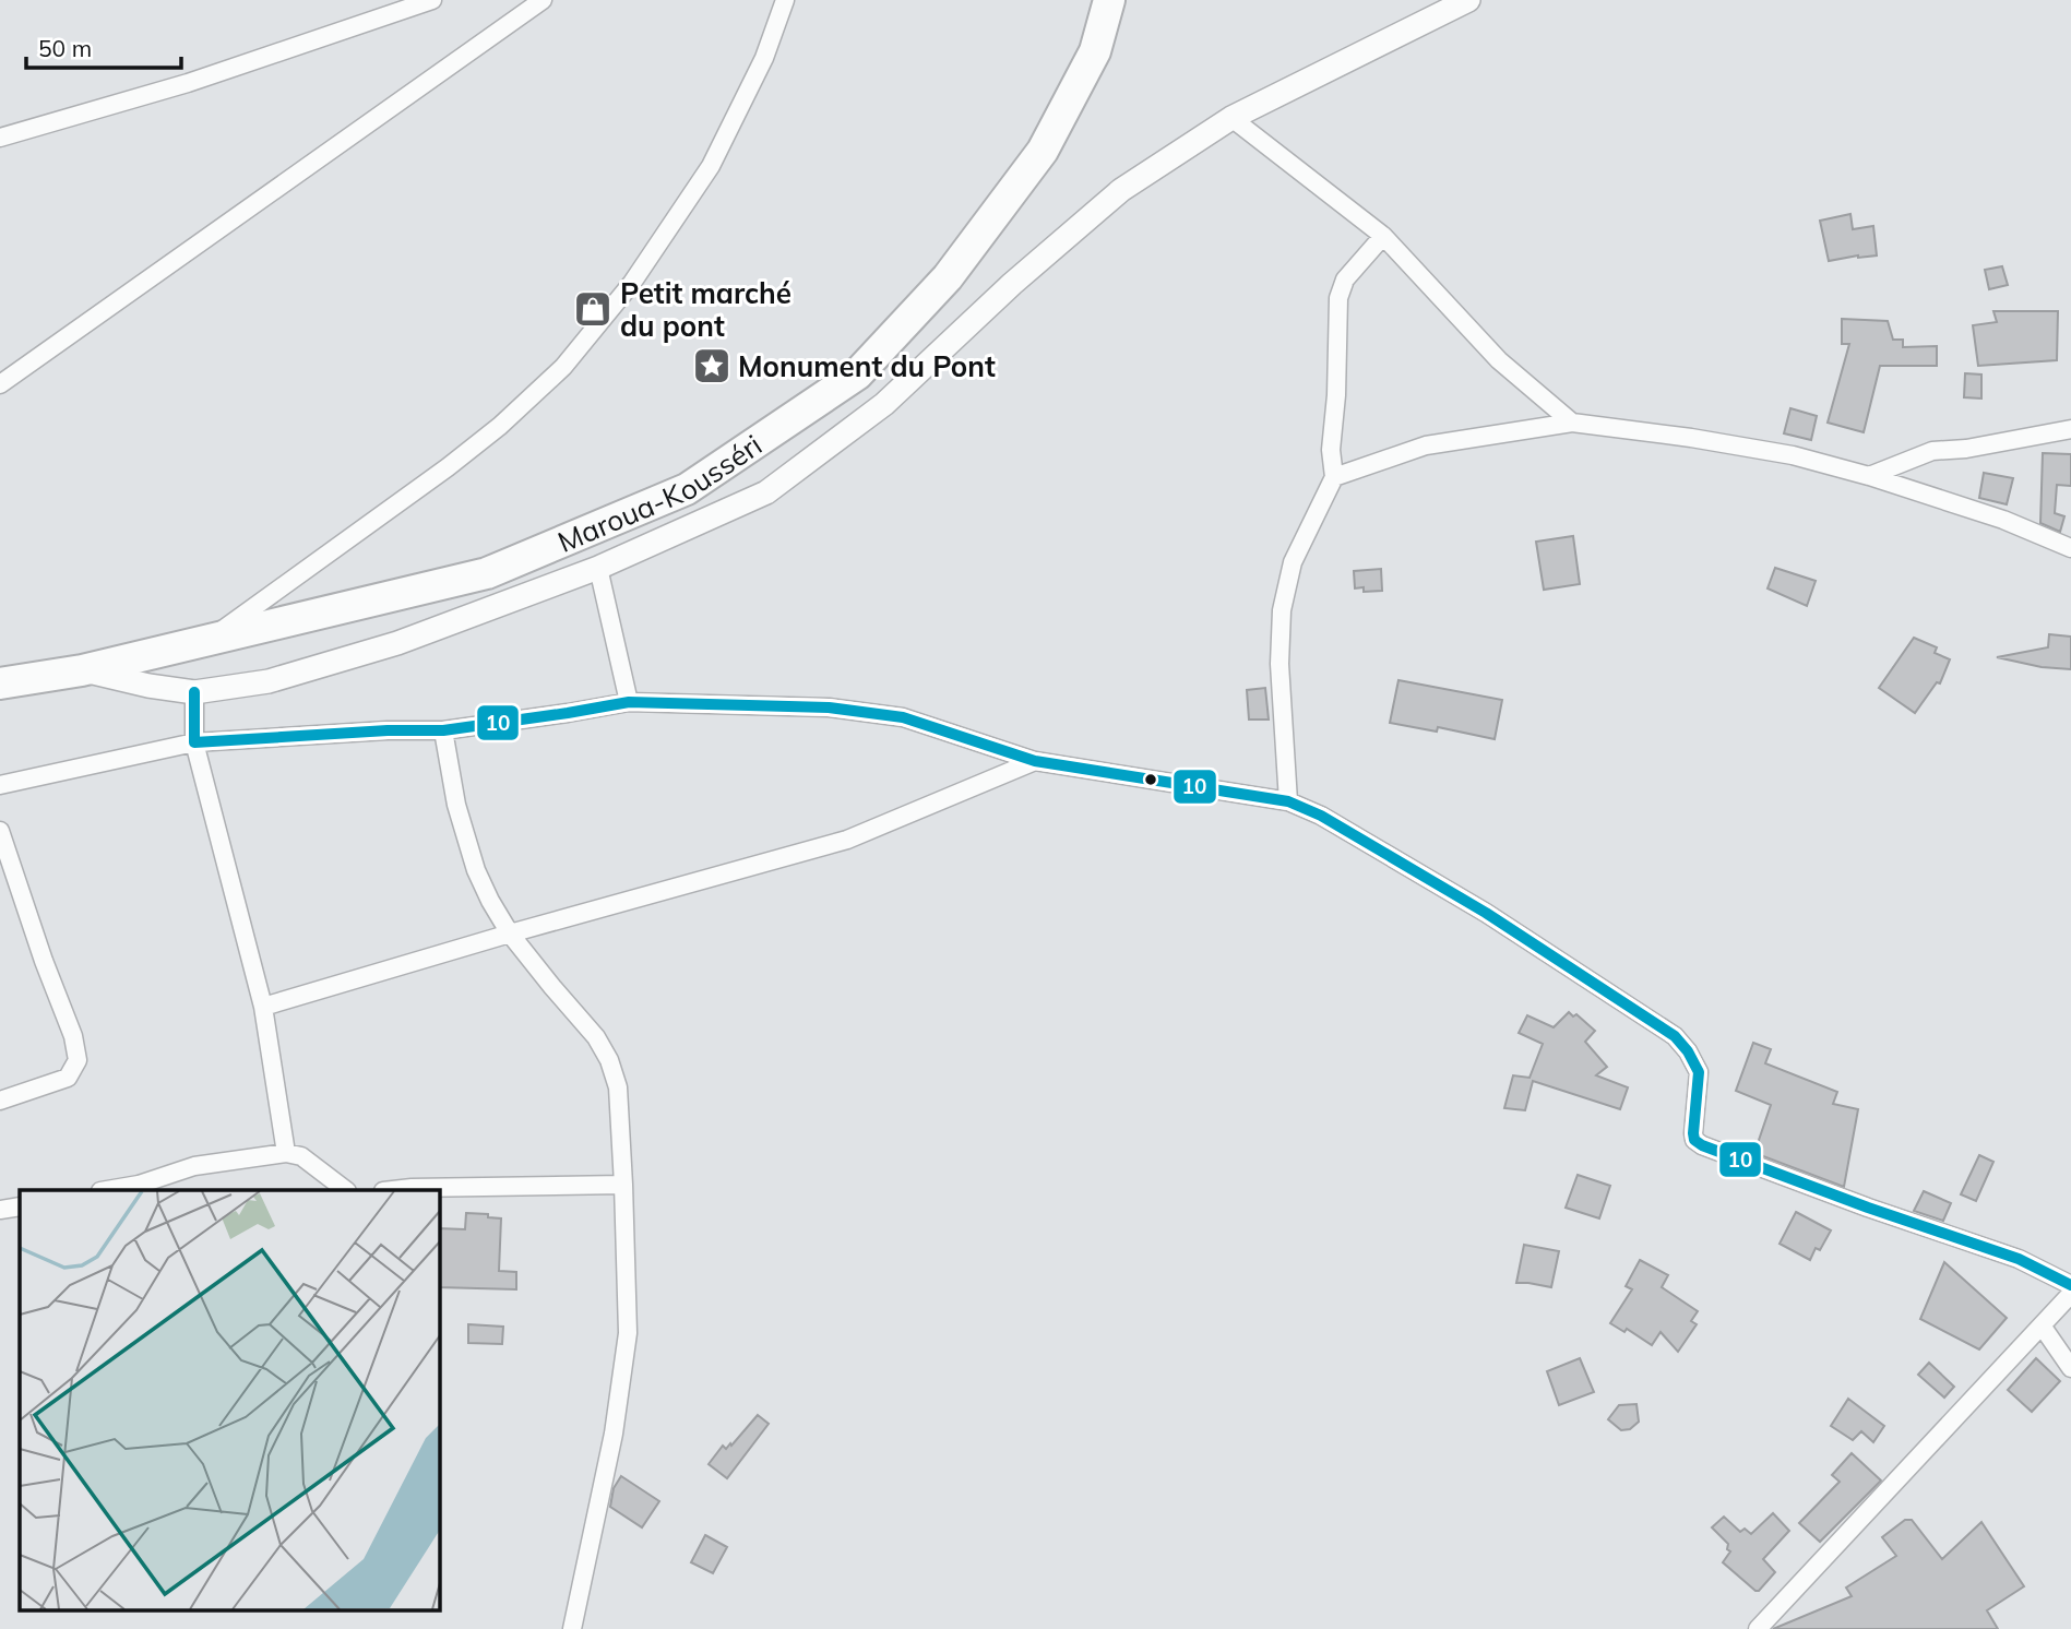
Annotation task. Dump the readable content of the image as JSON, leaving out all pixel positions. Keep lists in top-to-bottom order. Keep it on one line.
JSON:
{"streets":{"highway":["Maroua-Kousséri"]},"places":{"shop":["Petit marché du pont"],"place":["Monument du Pont"]},"lines":["transit line 10"],"scale_bar":"50 m"}
